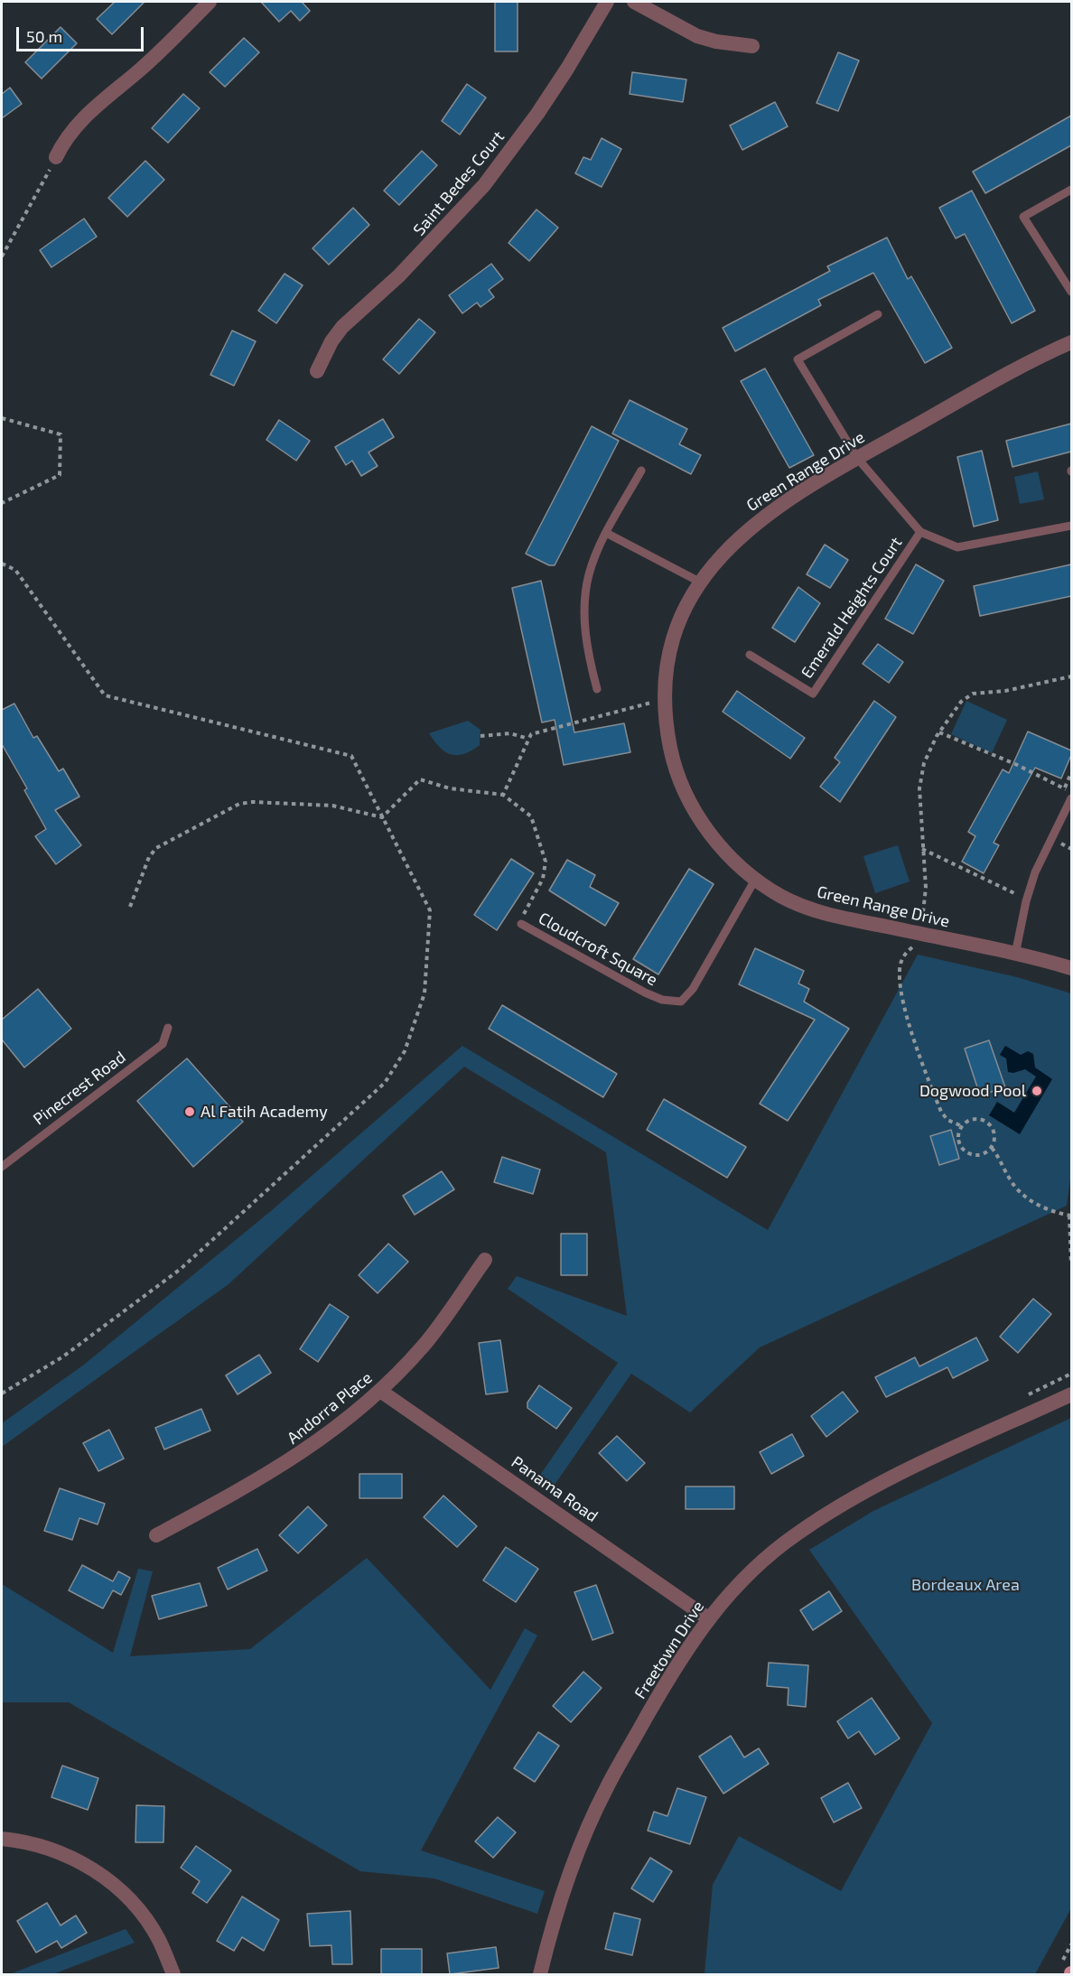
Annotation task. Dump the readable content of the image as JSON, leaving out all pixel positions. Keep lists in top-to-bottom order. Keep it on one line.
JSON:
{"streets":{"street":["Saint Bedes Court","Green Range Drive","Andorra Place","Panama Road","Freetown Drive"],"lane":["Emerald Heights Court","Cloudcroft Square","Pinecrest Road"]},"crossings":[["Green Range Drive","Emerald Heights Court"],["Green Range Drive","Cloudcroft Square"],["Andorra Place","Panama Road"],["Panama Road","Freetown Drive"]],"parks":["Bordeaux Area"],"places":["Dogwood Pool","Al Fatih Academy"],"scale_bar":"50 m"}
